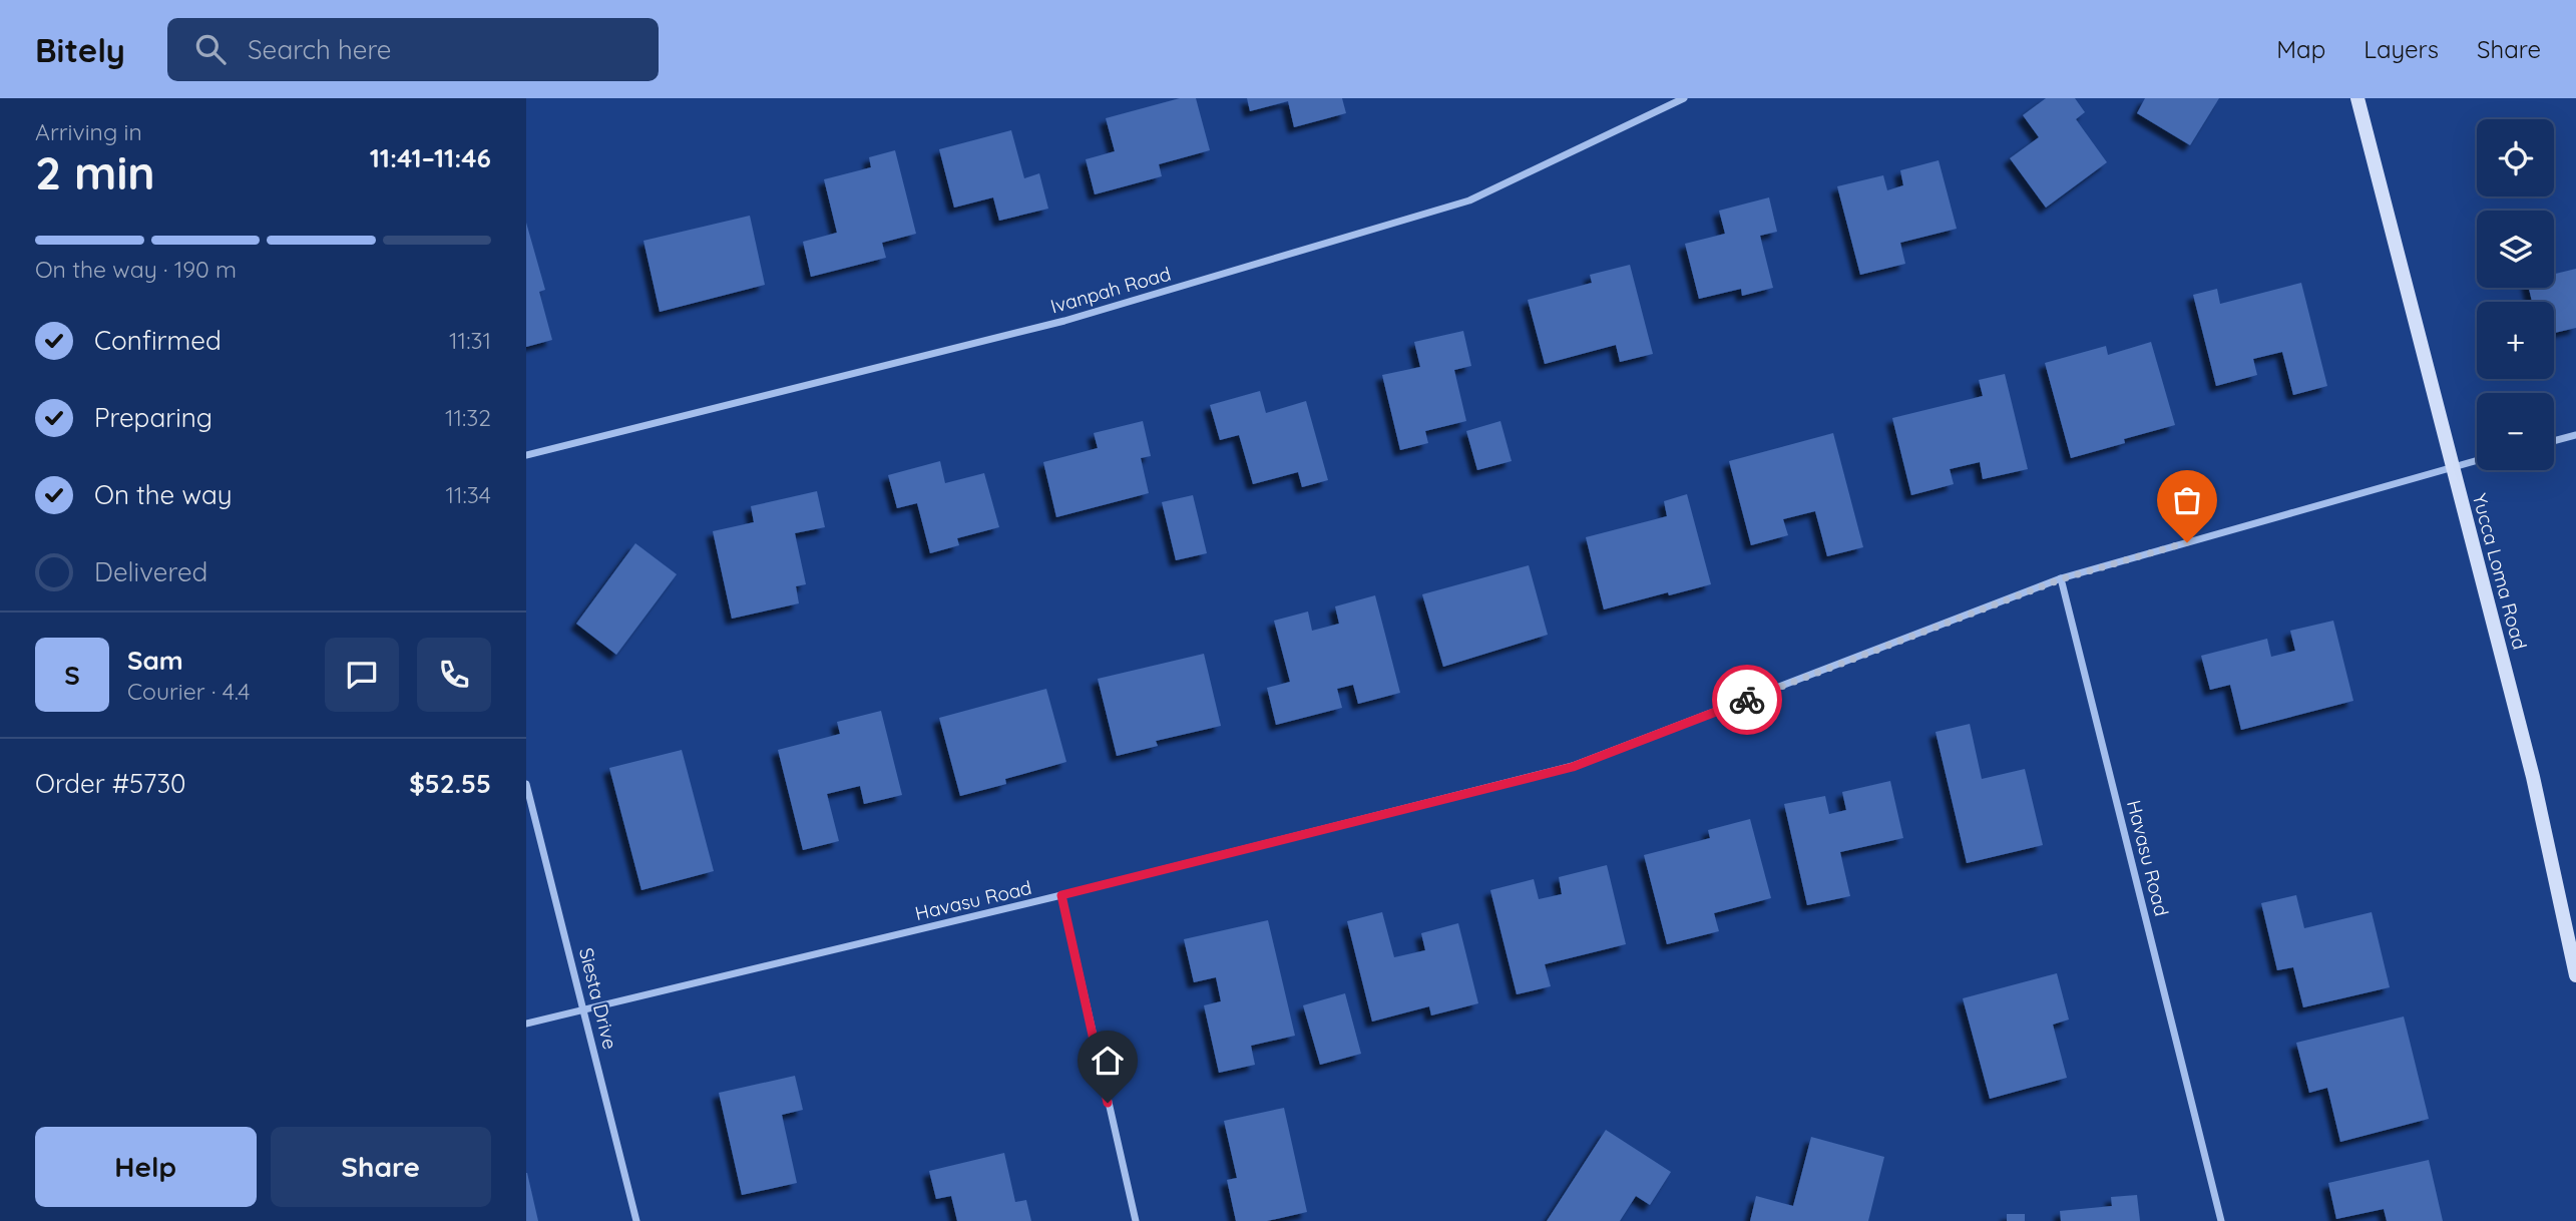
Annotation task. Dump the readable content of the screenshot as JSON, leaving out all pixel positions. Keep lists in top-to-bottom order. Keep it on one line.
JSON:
{"streets":{"main road":["Yucca Loma Road"],"street":["Ivanpah Road","Havasu Road","Siesta Drive"]},"crossings":[["Yucca Loma Road","Havasu Road"],["Havasu Road","Siesta Drive"]],"page":{"header":"Bitely","search":"Search here","nav":["Map","Layers","Share"],"heading":["2 min","Arriving in","11:41–11:46"],"panel":["Sam","Courier · 4.4","Order #5730","$52.55"],"map_buttons":["+","−"],"bar":"On the way · 190 m","list":[["Confirmed","11:31"],["Preparing","11:32"],["On the way","11:34"],"Delivered"],"round":"S","buttons":["Help","Share"]}}
